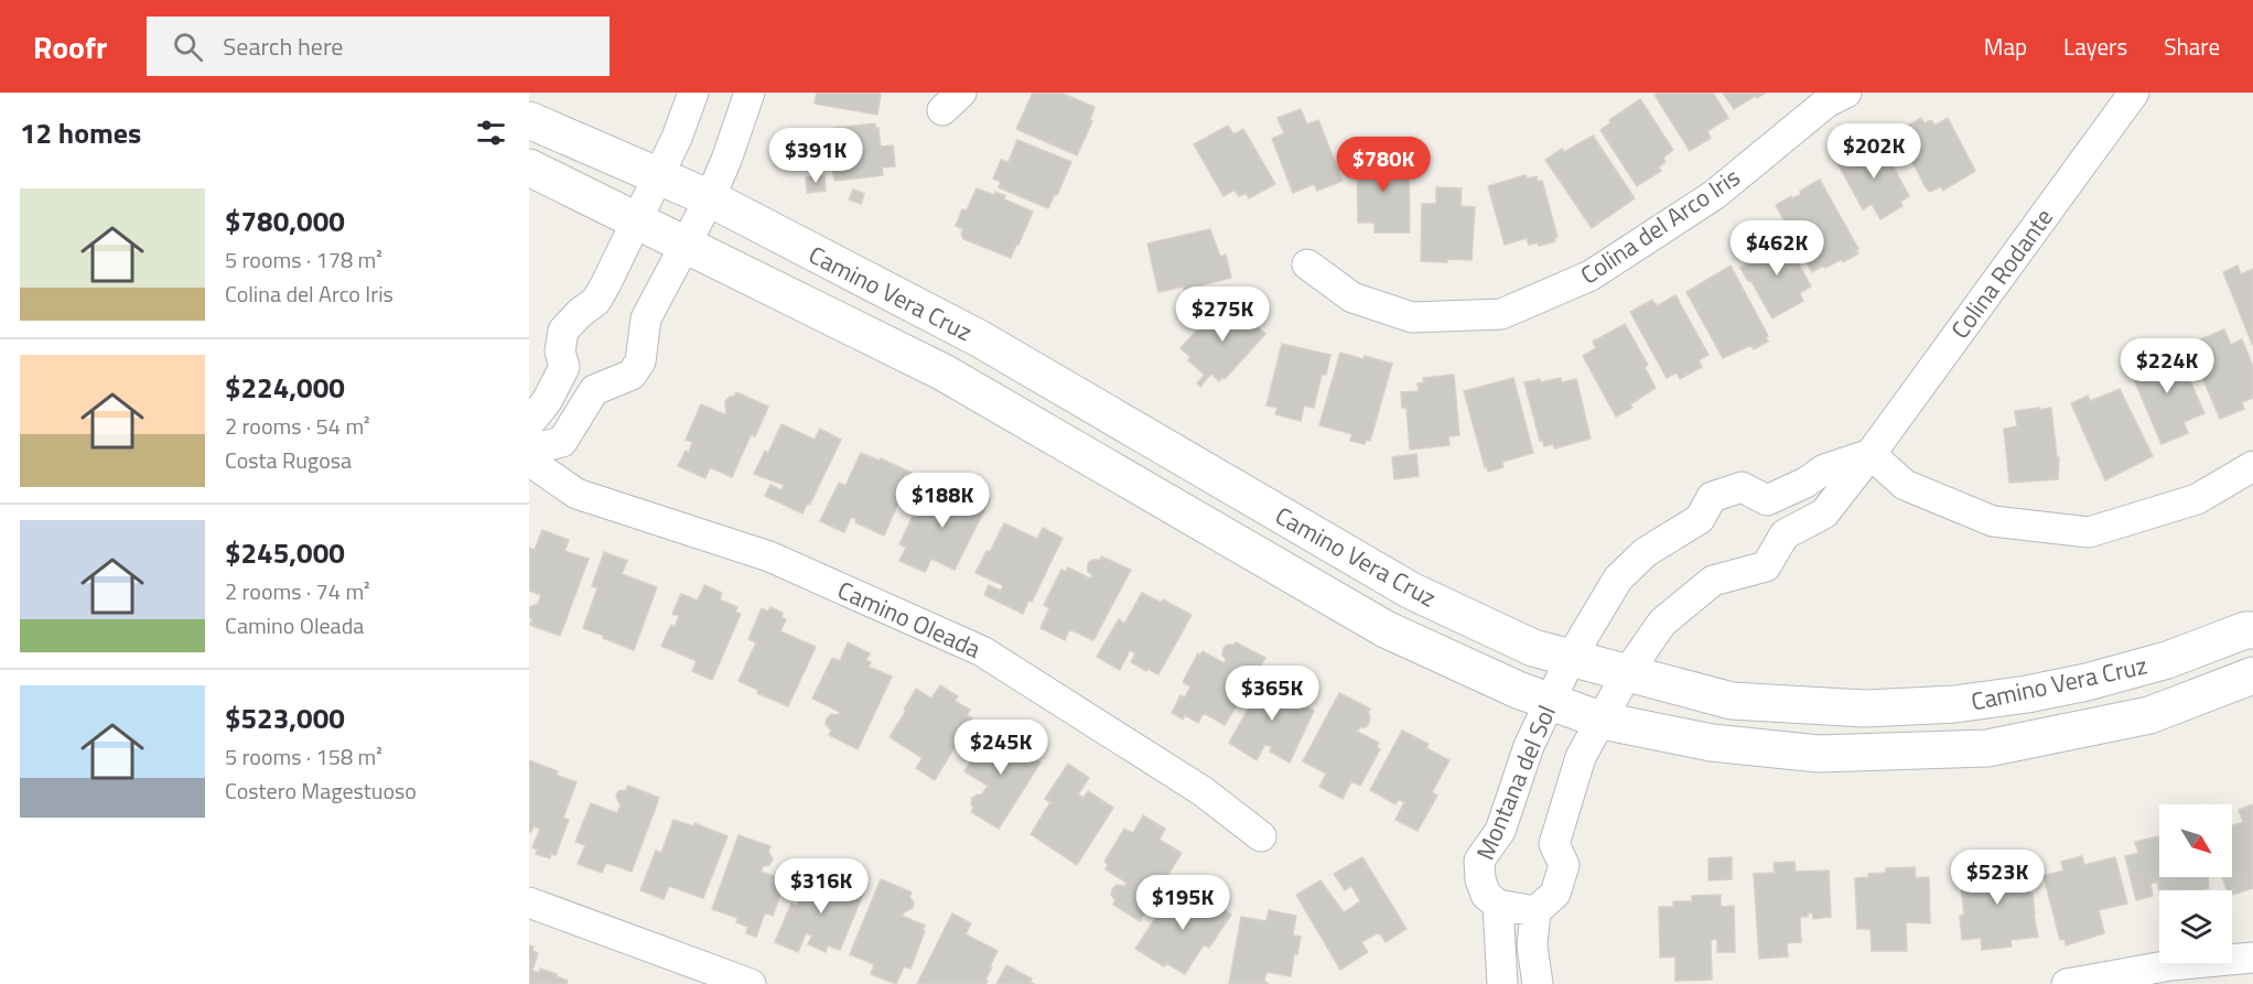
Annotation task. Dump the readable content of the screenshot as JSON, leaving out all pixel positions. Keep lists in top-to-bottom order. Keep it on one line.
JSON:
{"streets":{"main road":["Camino Vera Cruz"],"street":["Colina del Arco Iris","Colina Rodante","Camino Oleada","Montana del Sol"]},"crossings":[["Camino Vera Cruz","Montana del Sol"]],"north":"bottom right","page":{"header":"Roofr","search":"Search here","nav":["Map","Layers","Share"],"heading":"12 homes","price":["$202K","$391K","$780K","$462K","$275K","$224K","$188K","$365K","$245K","$523K","$316K","$195K"],"list":[{"name":"$780,000","note":"5 rooms · 178 m² · Colina del Arco Iris"},{"name":"$224,000","note":"2 rooms · 54 m² · Costa Rugosa"},{"name":"$245,000","note":"2 rooms · 74 m² · Camino Oleada"},{"name":"$523,000","note":"5 rooms · 158 m² · Costero Magestuoso"}]}}
